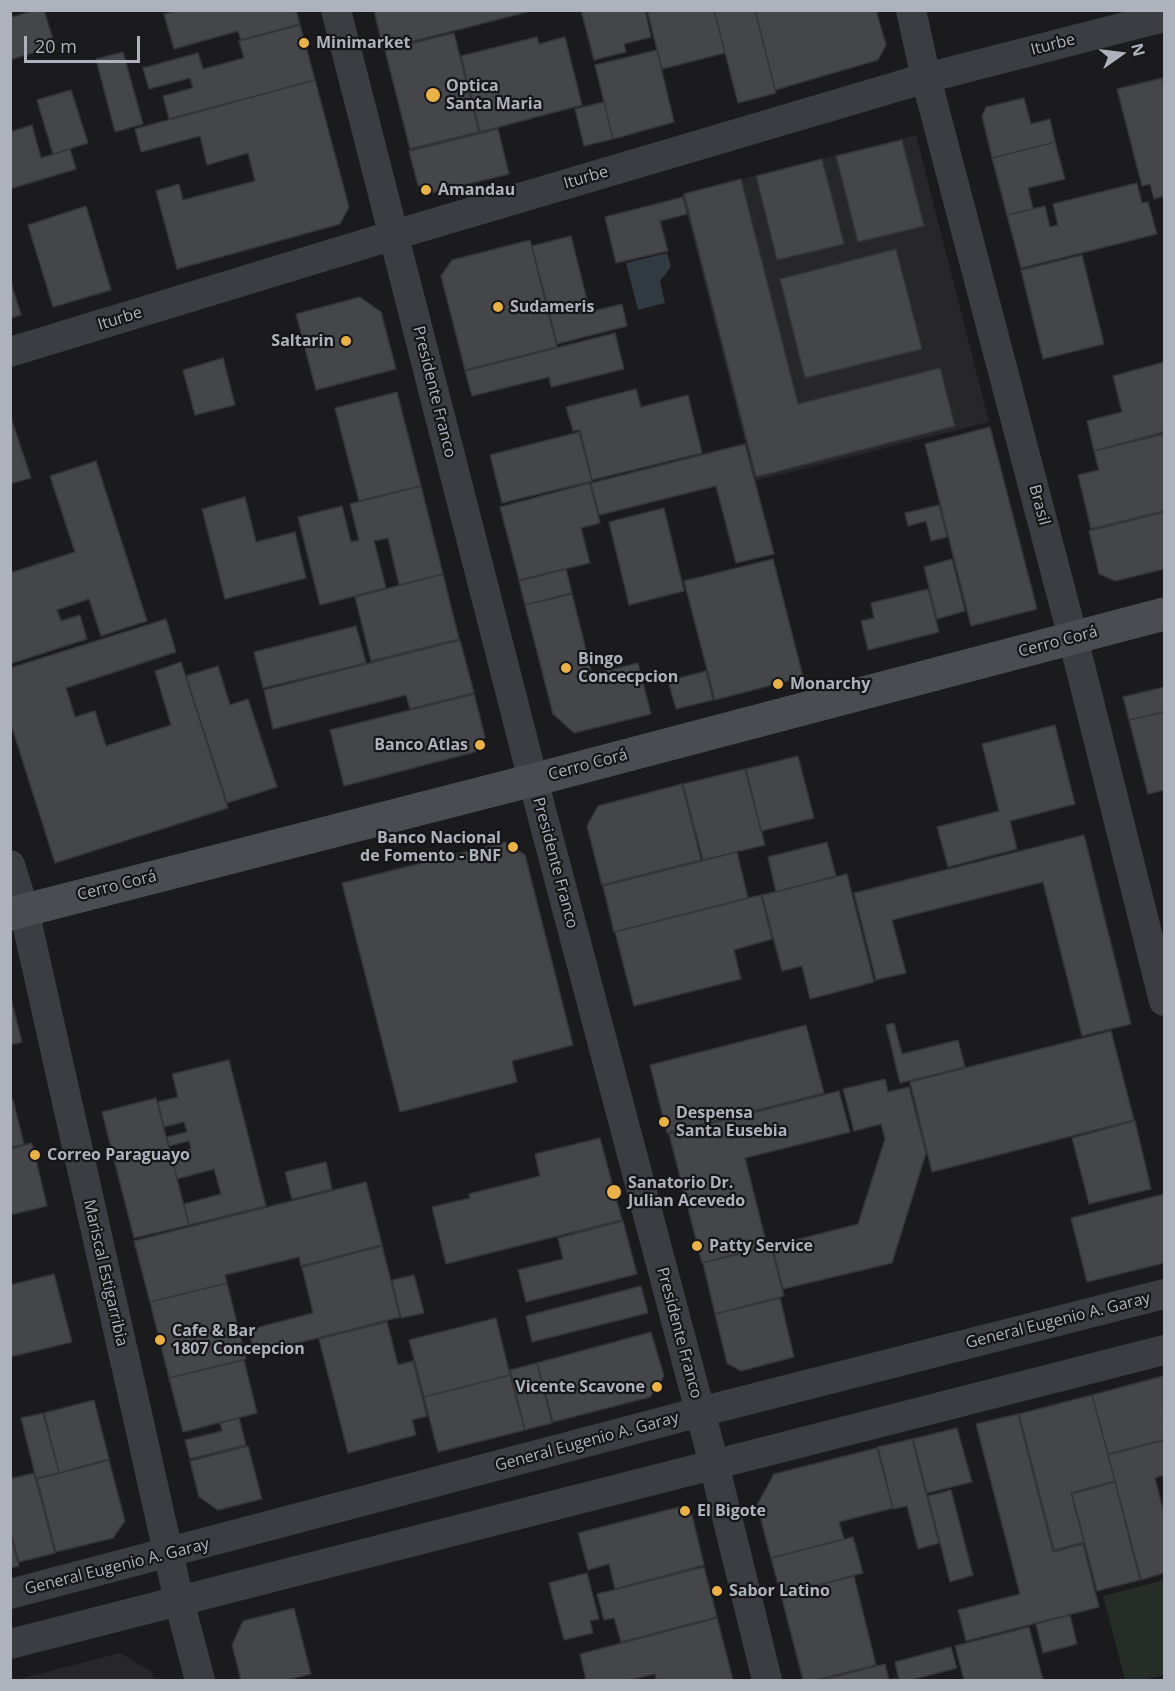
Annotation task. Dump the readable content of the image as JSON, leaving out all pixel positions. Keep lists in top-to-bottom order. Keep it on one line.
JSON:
{"streets":{"street":["Iturbe","Presidente Franco","Brasil","Cerro Corá","Mariscal Estigarribia","General Eugenio A. Garay"]},"crossings":[["Iturbe","Presidente Franco"],["Iturbe","Brasil"],["Presidente Franco","Cerro Corá"],["Presidente Franco","General Eugenio A. Garay"],["Brasil","Cerro Corá"],["Cerro Corá","Mariscal Estigarribia"],["Mariscal Estigarribia","General Eugenio A. Garay"]],"places":["Minimarket","Optica Santa Maria","Amandau","Sudameris","Saltarin","Bingo Concecpcion","Monarchy","Banco Atlas","Banco Nacional de Fomento - BNF","Despensa Santa Eusebia","Correo Paraguayo","Sanatorio Dr. Julian Acevedo","Patty Service","Cafe & Bar 1807 Concepcion","Vicente Scavone","El Bigote","Sabor Latino"],"scale_bar":"20 m","north":"right"}
